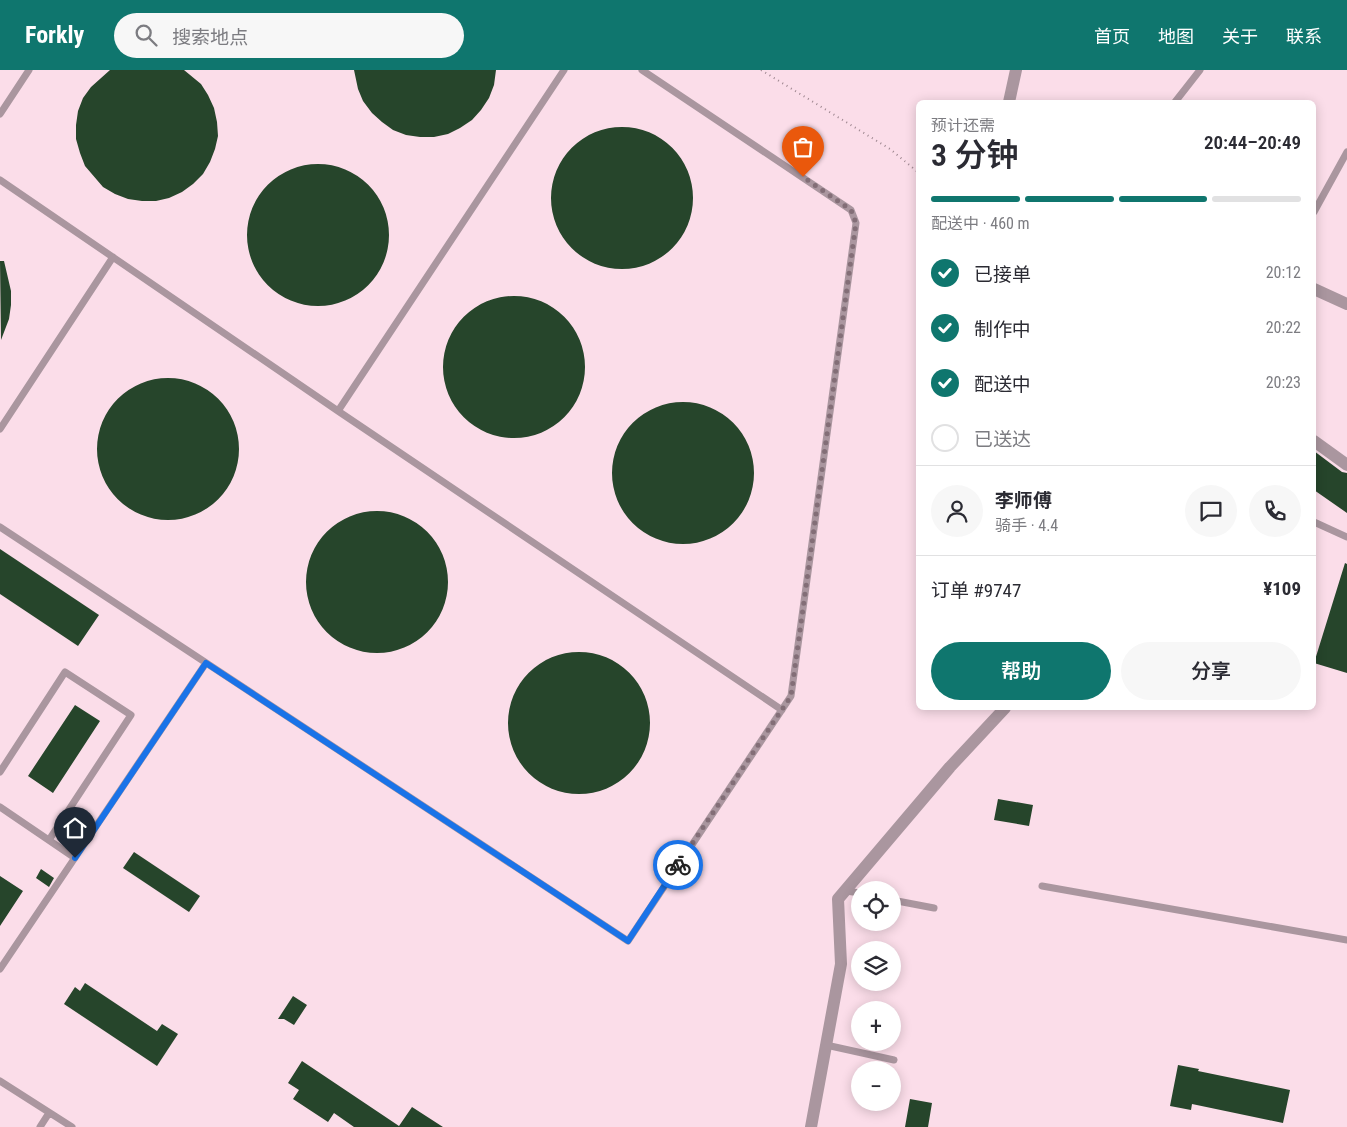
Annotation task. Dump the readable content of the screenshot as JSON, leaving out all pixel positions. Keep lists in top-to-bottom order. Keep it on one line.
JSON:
{"page":{"header":"Forkly","search":"搜索地点","nav":["首页","地图","关于","联系"],"heading":["3 分钟","预计还需","20:44–20:49"],"panel":["李师傅","骑手 · 4.4","订单 #9747","¥109"],"bar":"配送中 · 460 m","list":[["已接单","20:12"],["制作中","20:22"],["配送中","20:23"],"已送达"],"buttons":["帮助","分享"],"map_buttons":["+","−"]}}
